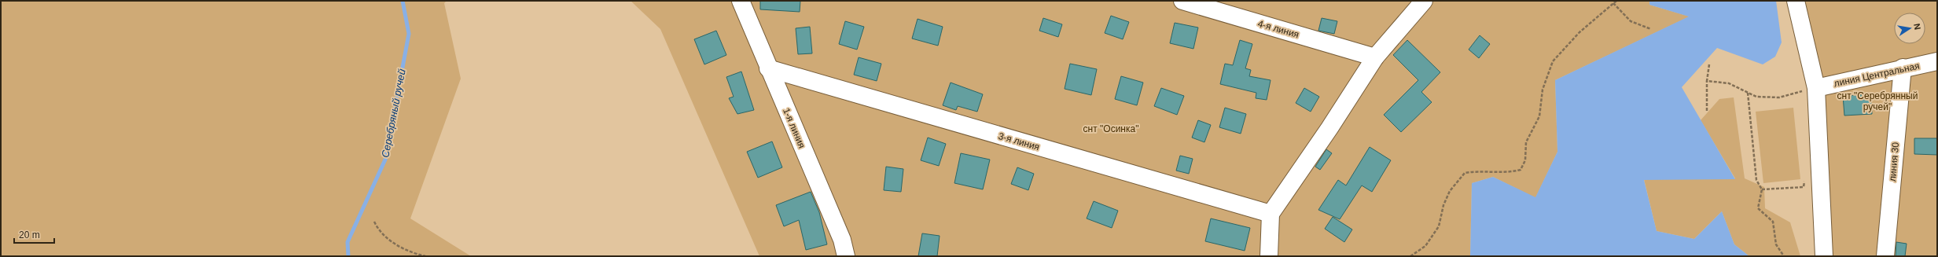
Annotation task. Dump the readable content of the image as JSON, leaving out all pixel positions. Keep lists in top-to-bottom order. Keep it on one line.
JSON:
{"streets":{"street":["4-я линия","линия Центральная","1-я линия","3-я линия","линия 30"]},"crossings":[["линия Центральная","линия 30"],["1-я линия","3-я линия"]],"water":["Серебряный ручей"],"parks":["снт \"Серебрянный ручей\"","снт \"Осинка\""],"scale_bar":"20 m","north":"right"}
